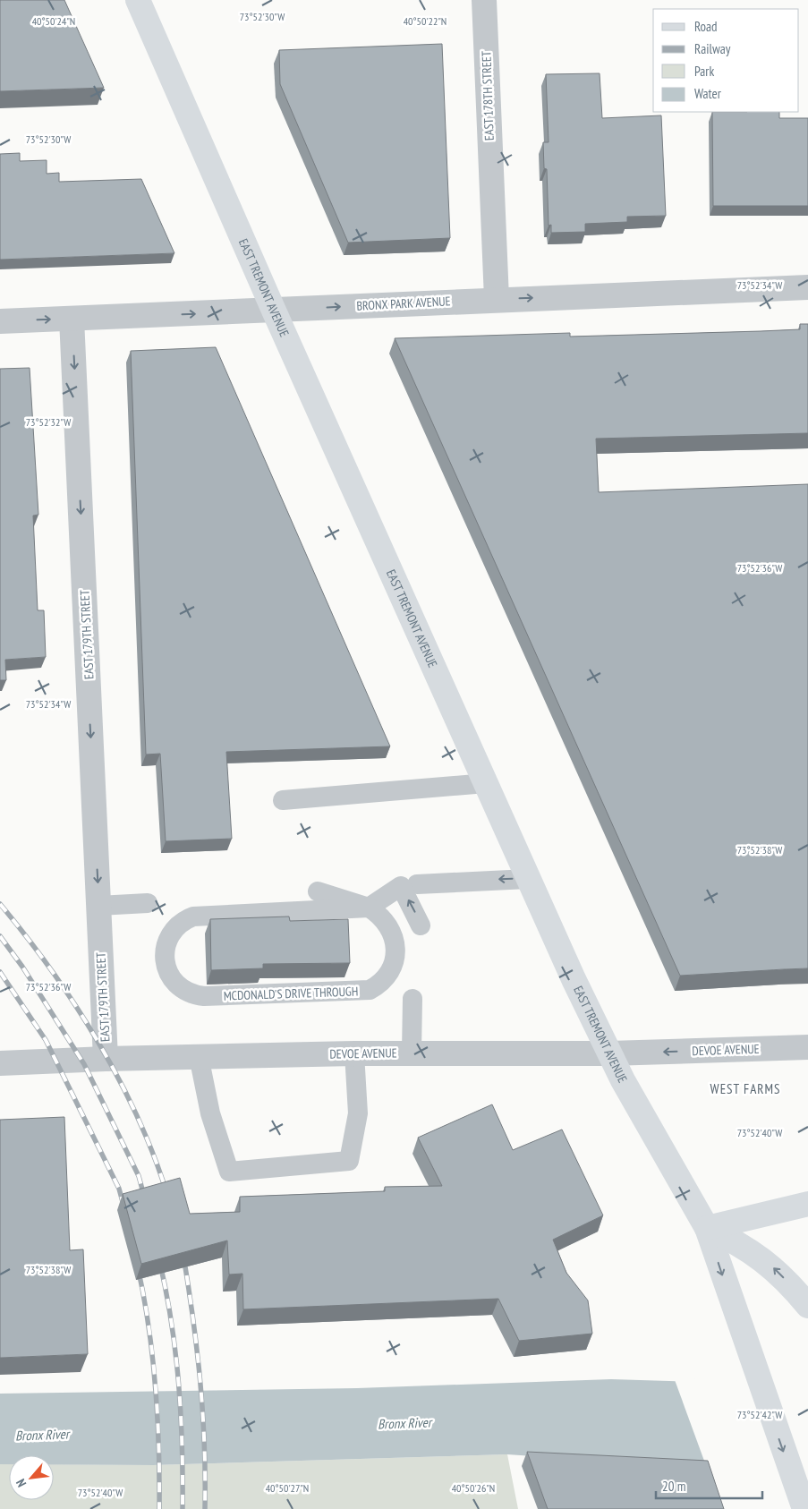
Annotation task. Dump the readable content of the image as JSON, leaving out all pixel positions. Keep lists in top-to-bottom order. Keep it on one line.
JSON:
{"streets":{"main road":["EAST TREMONT AVENUE"],"street":["EAST 178TH STREET","BRONX PARK AVENUE","EAST 179TH STREET","DEVOE AVENUE"],"lane":["MCDONALD'S DRIVE THROUGH"]},"crossings":[["EAST 178TH STREET","BRONX PARK AVENUE"],["EAST TREMONT AVENUE","BRONX PARK AVENUE"],["EAST TREMONT AVENUE","DEVOE AVENUE"],["BRONX PARK AVENUE","EAST 179TH STREET"],["EAST 179TH STREET","DEVOE AVENUE"]],"one_way":["BRONX PARK AVENUE","EAST 179TH STREET"],"districts":["WEST FARMS"],"water":["Bronx River"],"legend":["Road","Railway","Park","Water"],"scale_bar":"20 m","north":"bottom left","coordinates":["73°52'30\"W","40°50'24\"N","40°50'22\"N","73°52'34\"W","73°52'32\"W","73°52'36\"W","73°52'38\"W","73°52'40\"W","73°52'42\"W","40°50'27\"N","40°50'26\"N"]}
